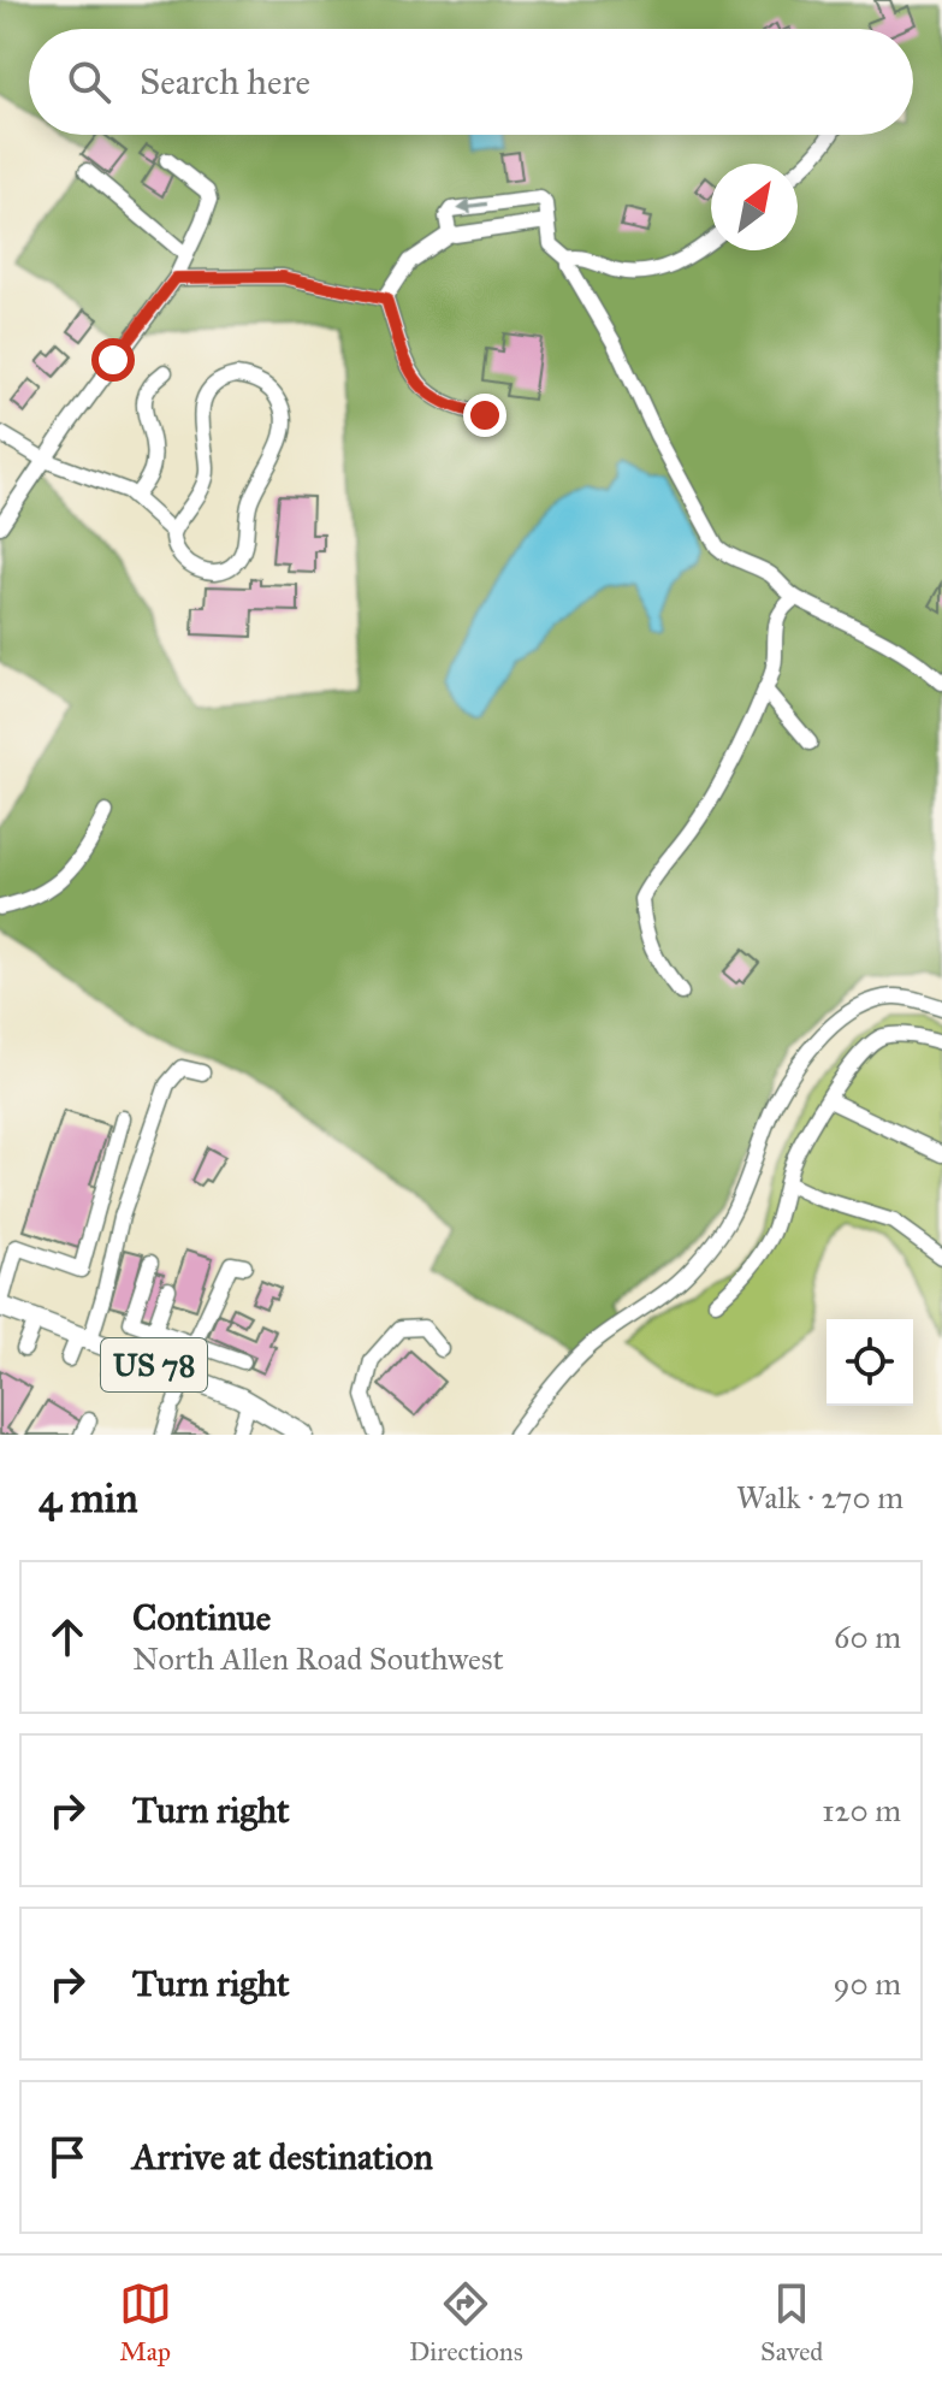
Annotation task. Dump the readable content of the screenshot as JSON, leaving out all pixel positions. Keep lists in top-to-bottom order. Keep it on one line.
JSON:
{"streets":{"main road":["US 78"]},"north":"top right","page":{"search":"Search here","heading":["4 min","Walk · 270 m"],"list":[["Continue","North Allen Road Southwest","60 m"],["Turn right","120 m"],["Turn right","90 m"],"Arrive at destination"],"nav":["Map","Directions","Saved"]}}
